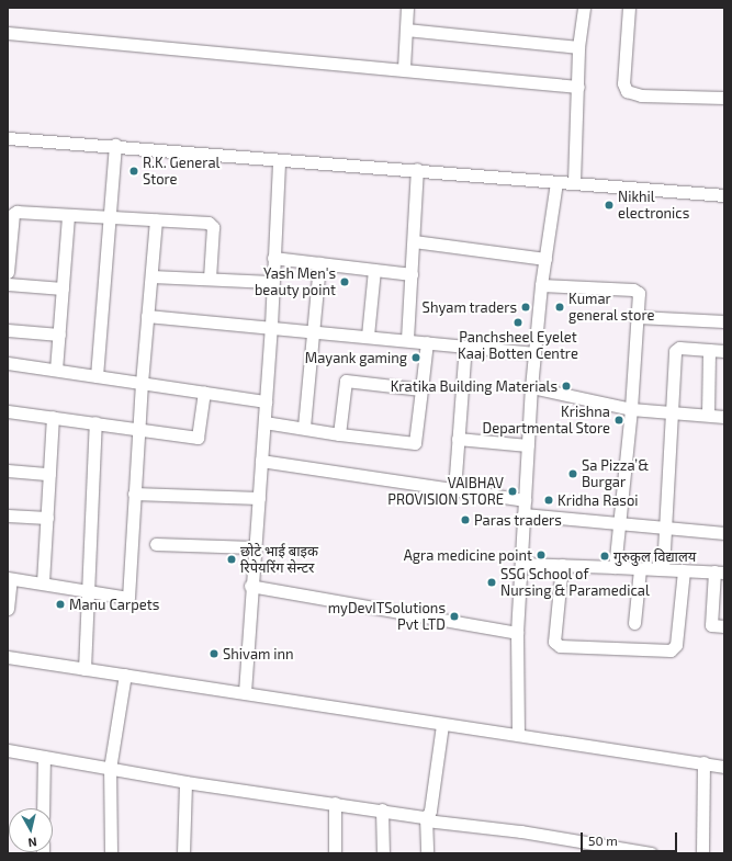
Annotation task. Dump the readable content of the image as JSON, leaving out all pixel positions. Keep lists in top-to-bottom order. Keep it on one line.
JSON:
{"places":["R.K. General Store","Nikhil electronics","Yash Men's beauty point","Shyam traders","Kumar general store","Panchsheel Eyelet Kaaj Botten Centre","Mayank gaming","Kratika Building Materials","Krishna Departmental Store","Sa Pizza’& Burgar","VAIBHAV PROVISION STORE","Kridha Rasoi","Paras traders","Agra medicine point","गुरुकुल विद्यालय","छोटे भाई बाइक रिपेयरिंग सेन्टर","SSG School of Nursing & Paramedical","Manu Carpets","myDevITSolutions Pvt LTD","Shivam inn"],"scale_bar":"50 m","north":"bottom"}
